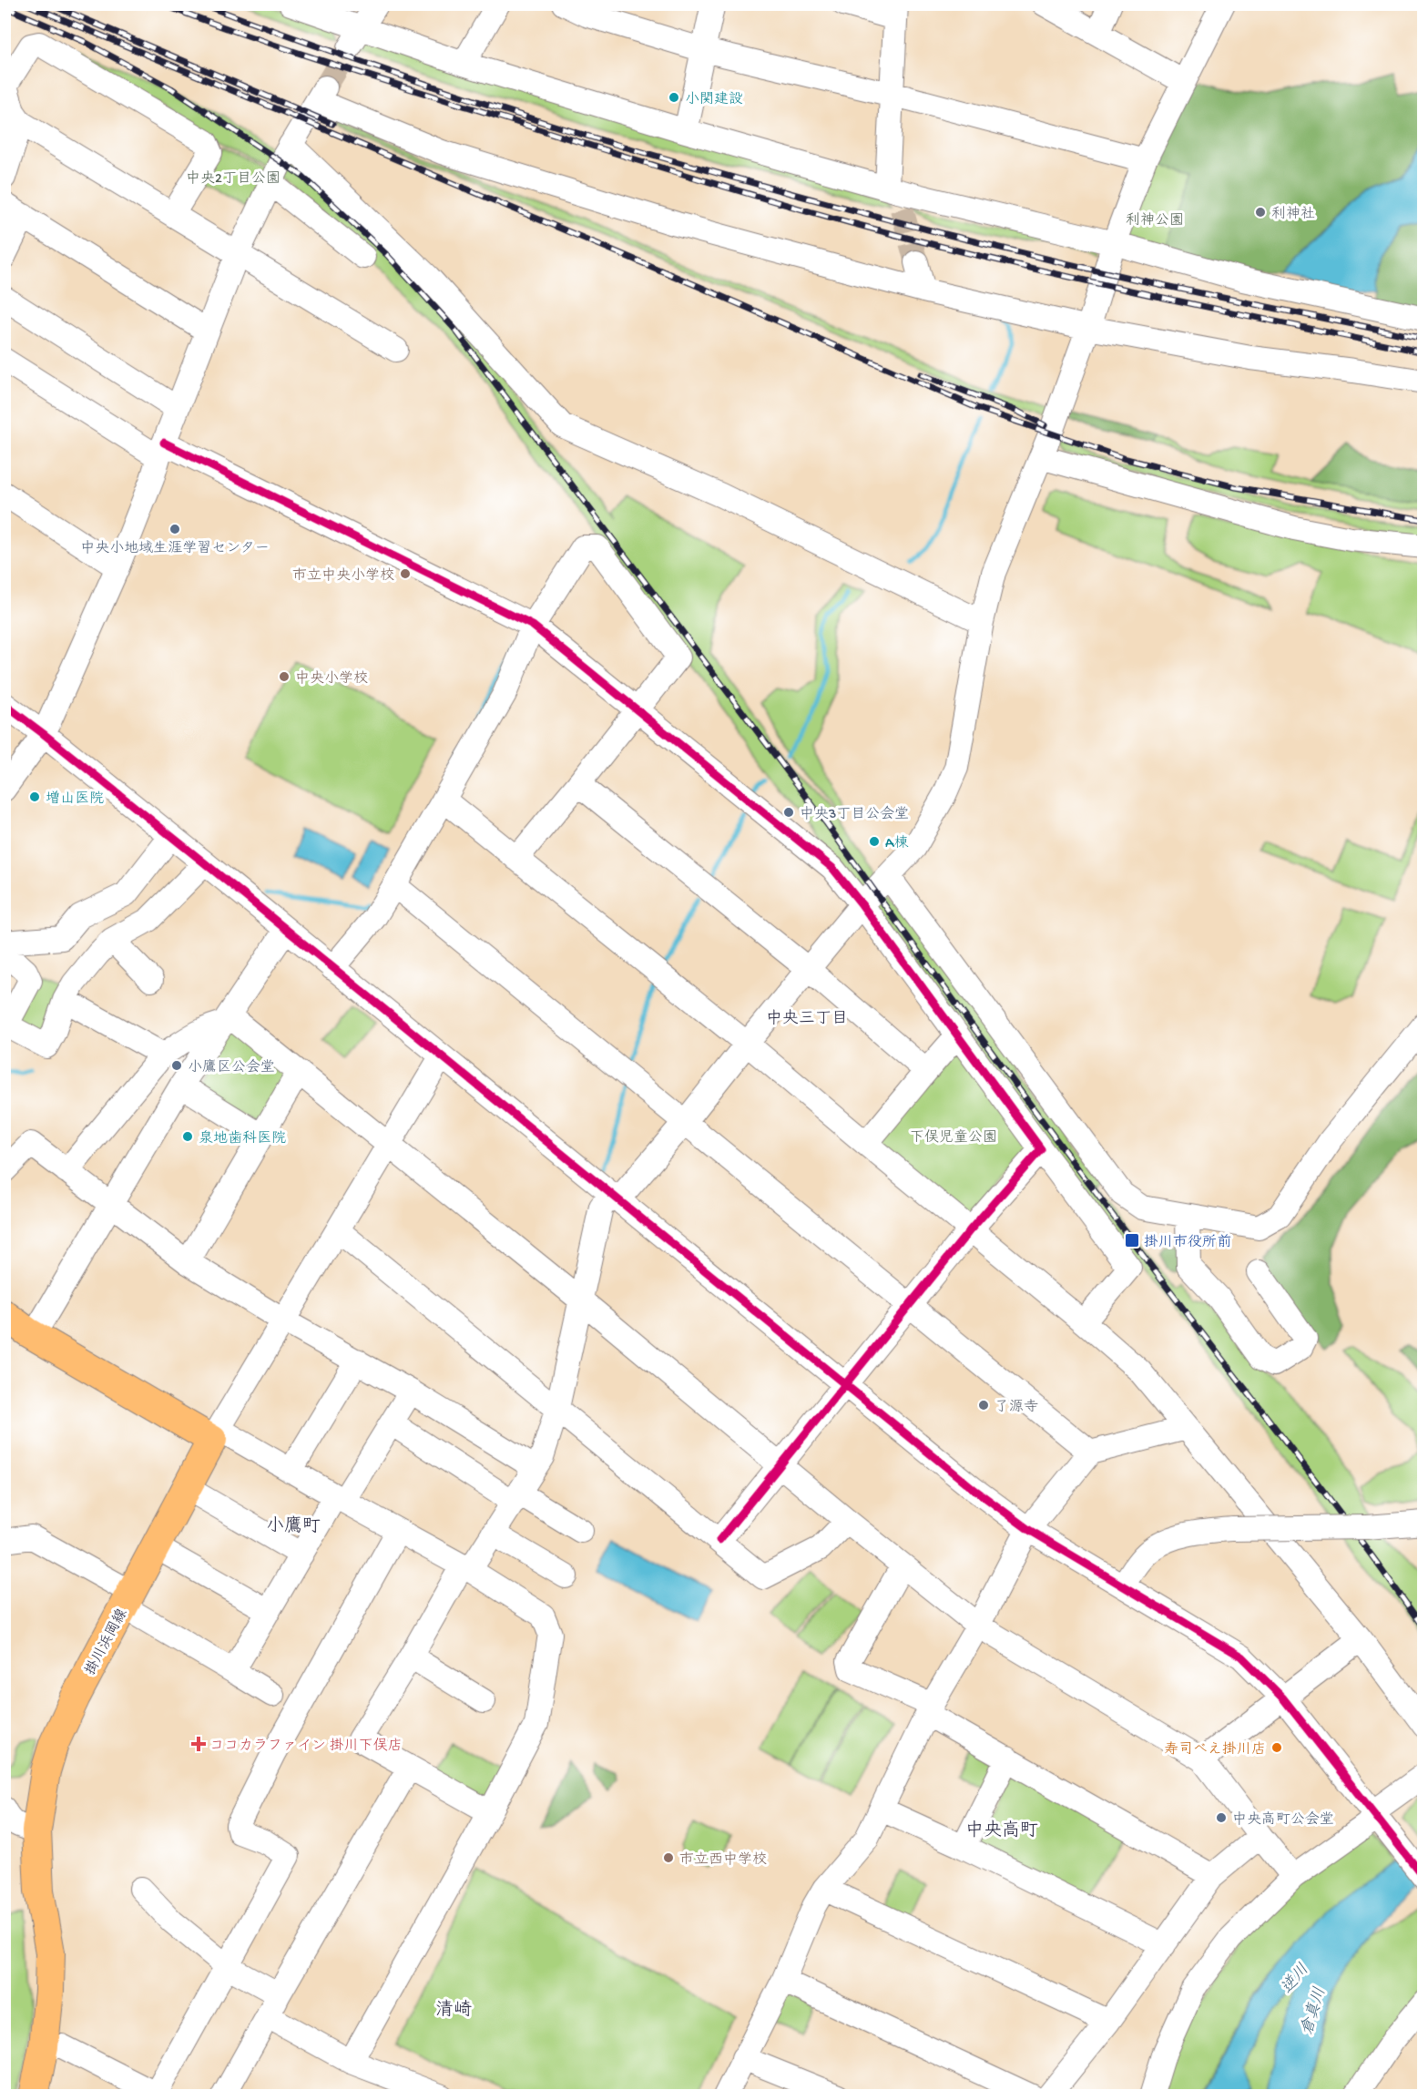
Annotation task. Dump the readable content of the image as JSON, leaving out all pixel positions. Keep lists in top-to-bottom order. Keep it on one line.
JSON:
{"streets":{"main road":["掛川浜岡線"]},"districts":["中央三丁目","小鷹町","中央高町","清崎"],"water":["逆川","倉真川"],"parks":["中央2丁目公園","利神公園","下俣児童公園"],"places":{"other":["小関建設","利神社","中央小地域生涯学習センター","市立中央小学校","中央小学校","増山医院","中央3丁目公会堂","A棟","小鷹区公会堂","泉地歯科医院","了源寺","寿司べえ掛川店","中央高町公会堂","市立西中学校"],"transit":["掛川市役所前"],"health":["ココカラファイン 掛川下俣店"]}}
